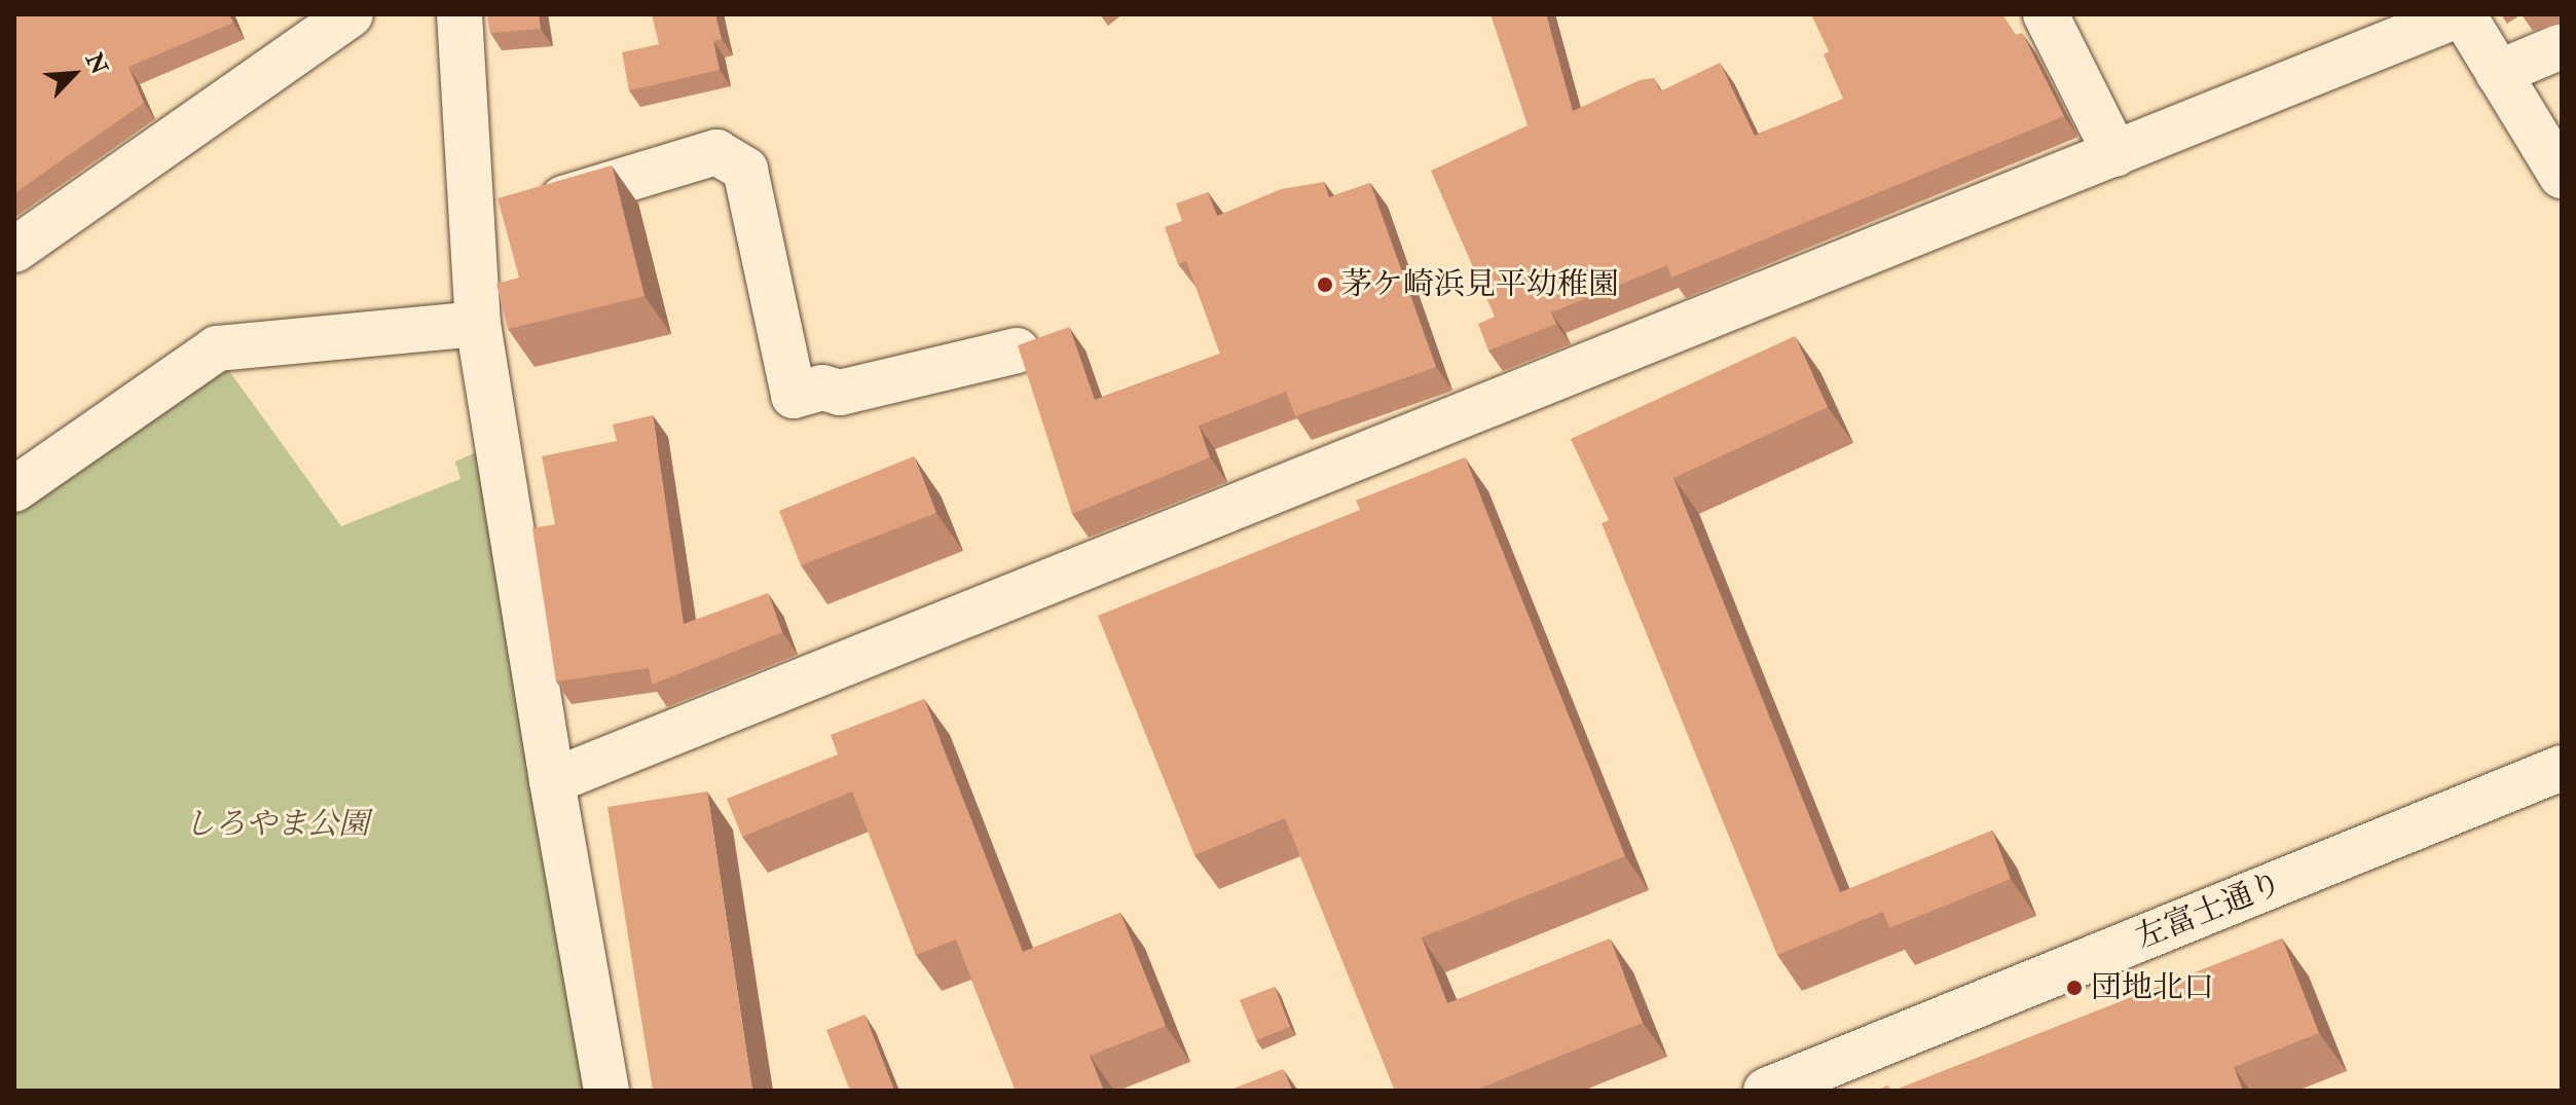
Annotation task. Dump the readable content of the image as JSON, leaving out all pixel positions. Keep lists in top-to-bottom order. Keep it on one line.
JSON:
{"streets":{"street":["左富士通り"]},"parks":["しろやま公園"],"places":["茅ケ崎浜見平幼稚園","団地北口"],"north":"top right"}
